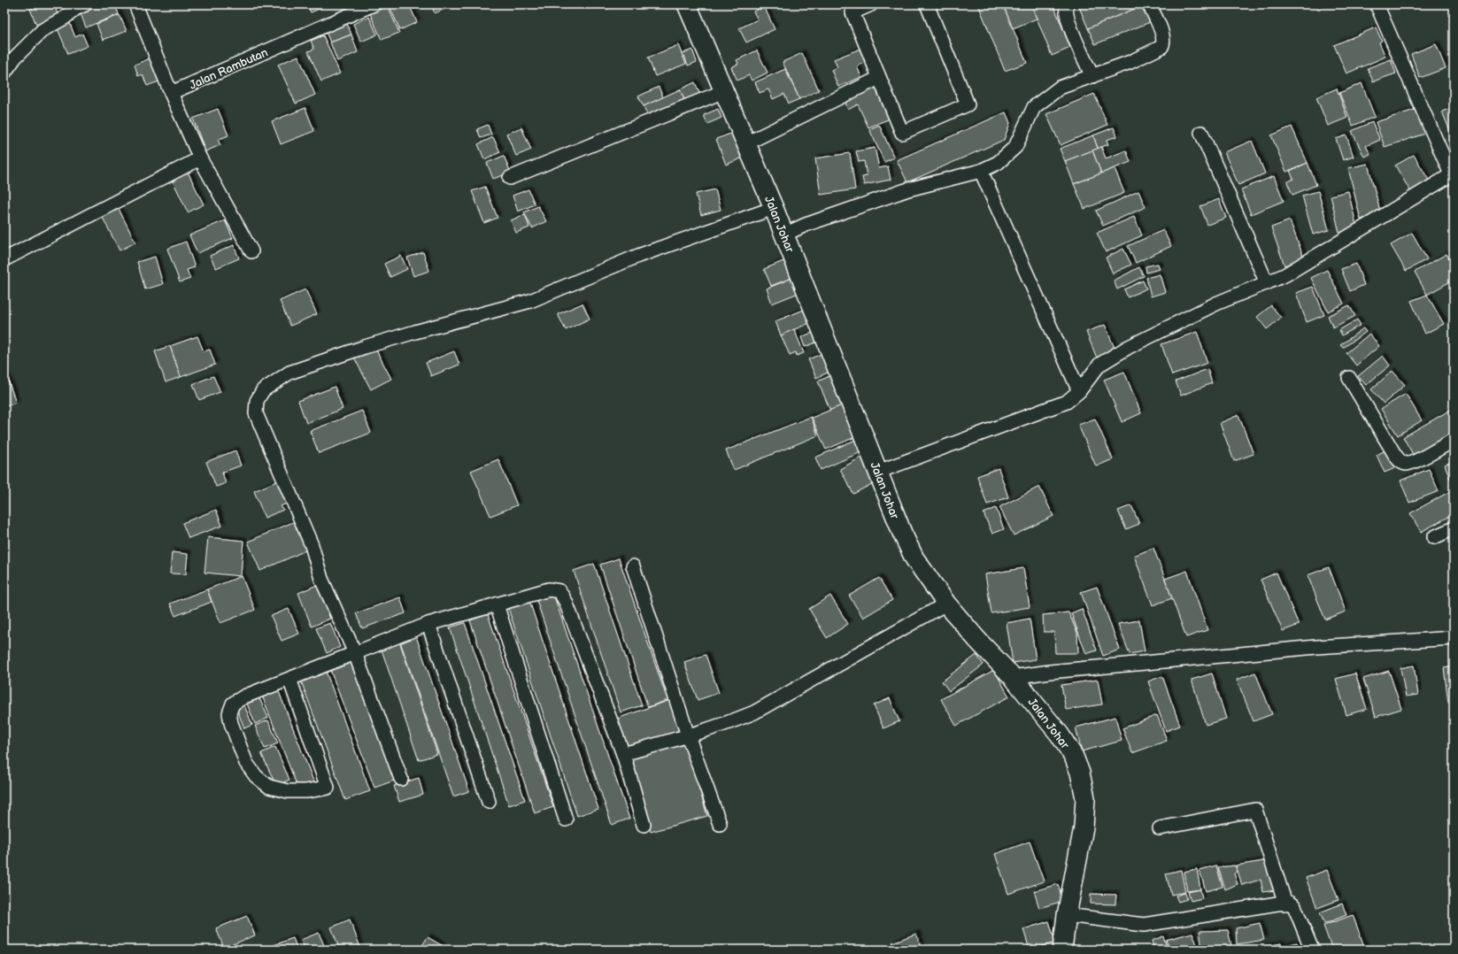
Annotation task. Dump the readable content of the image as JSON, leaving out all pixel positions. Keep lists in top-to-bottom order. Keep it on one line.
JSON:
{"streets":{"street":["Jalan Rambutan","Jalan Johar"]}}
